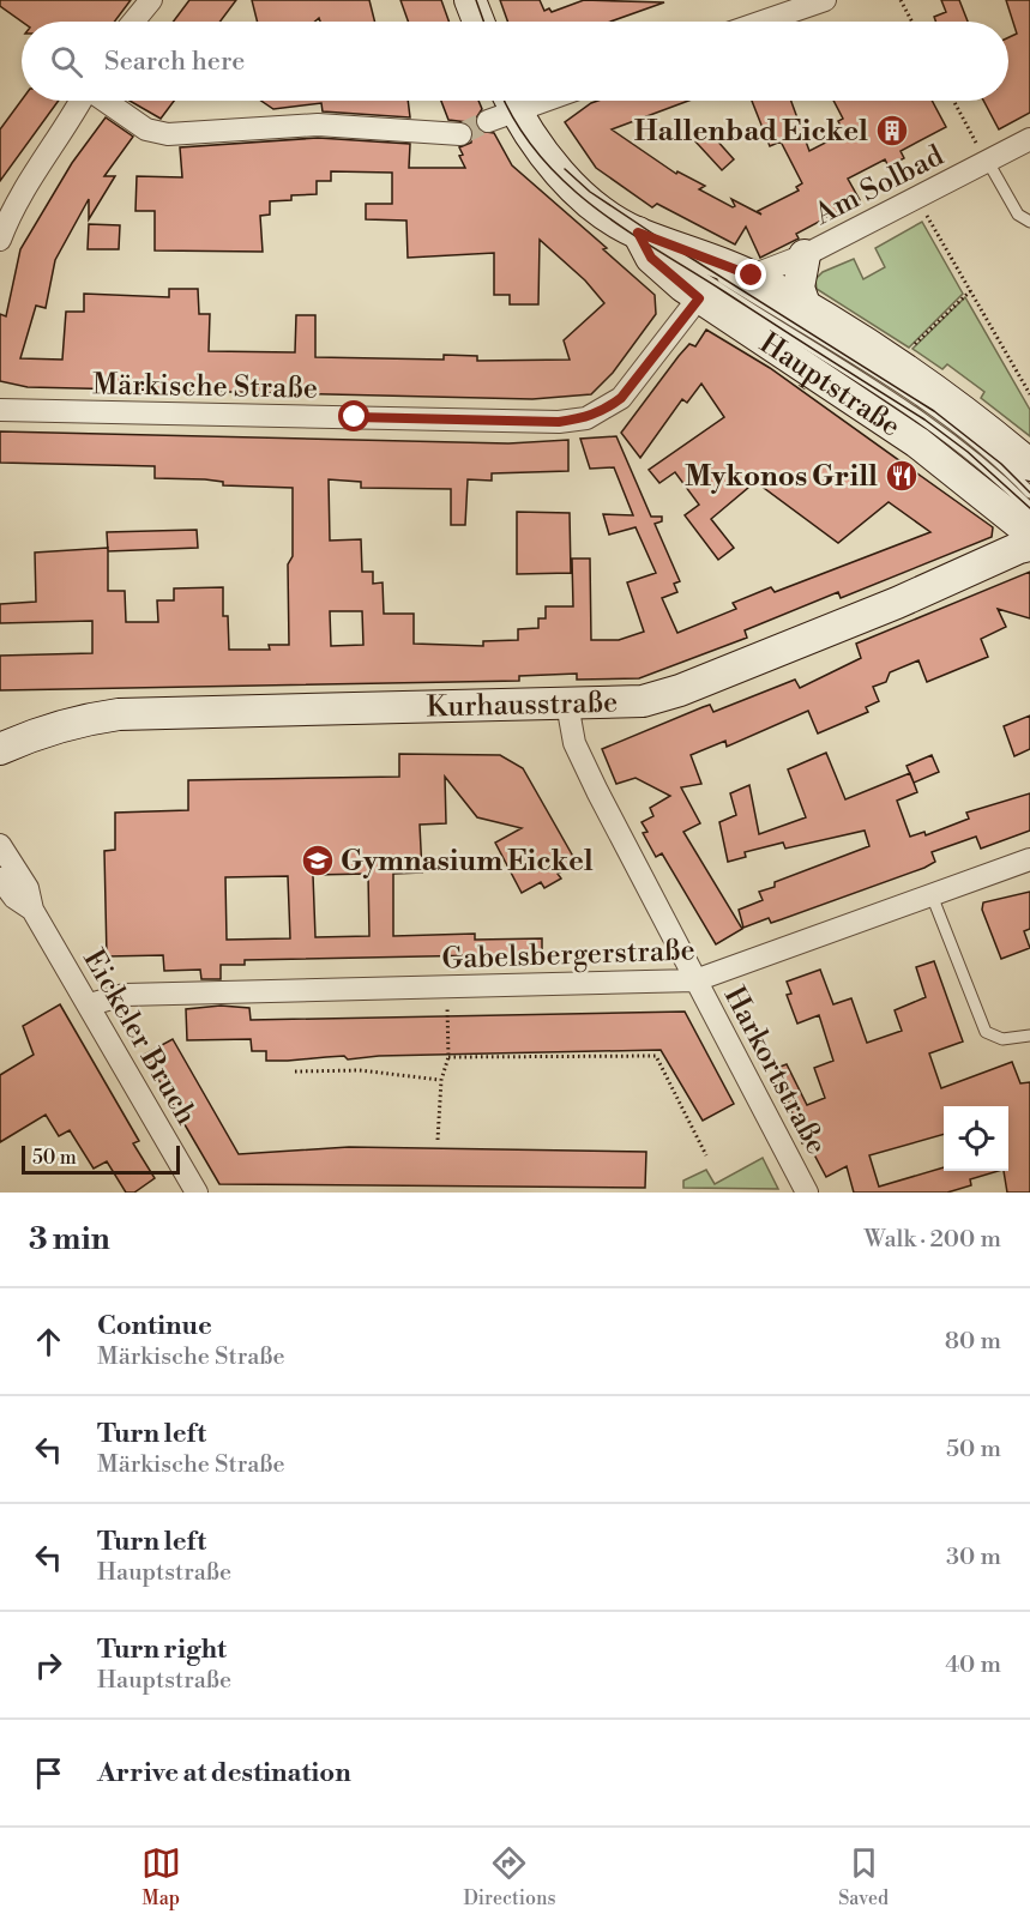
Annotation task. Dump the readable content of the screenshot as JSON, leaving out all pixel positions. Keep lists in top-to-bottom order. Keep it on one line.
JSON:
{"streets":{"street":["Am Solbad","Hauptstraße","Märkische Straße","Kurhausstraße","Gabelsbergerstraße","Eickeler Bruch","Harkortstraße"]},"crossings":[["Am Solbad","Hauptstraße"],["Hauptstraße","Märkische Straße"],["Hauptstraße","Kurhausstraße"],["Kurhausstraße","Harkortstraße"],["Gabelsbergerstraße","Eickeler Bruch"],["Gabelsbergerstraße","Harkortstraße"]],"places":{"building":["Hallenbad Eickel"],"restaurant":["Mykonos Grill"],"school or university":["Gymnasium Eickel"]},"scale_bar":"50 m","page":{"search":"Search here","scale":"50 m","heading":["3 min","Walk · 200 m"],"list":[["Continue","Märkische Straße","80 m"],["Turn left","Märkische Straße","50 m"],["Turn left","Hauptstraße","30 m"],["Turn right","Hauptstraße","40 m"],"Arrive at destination"],"nav":["Map","Directions","Saved"]}}
